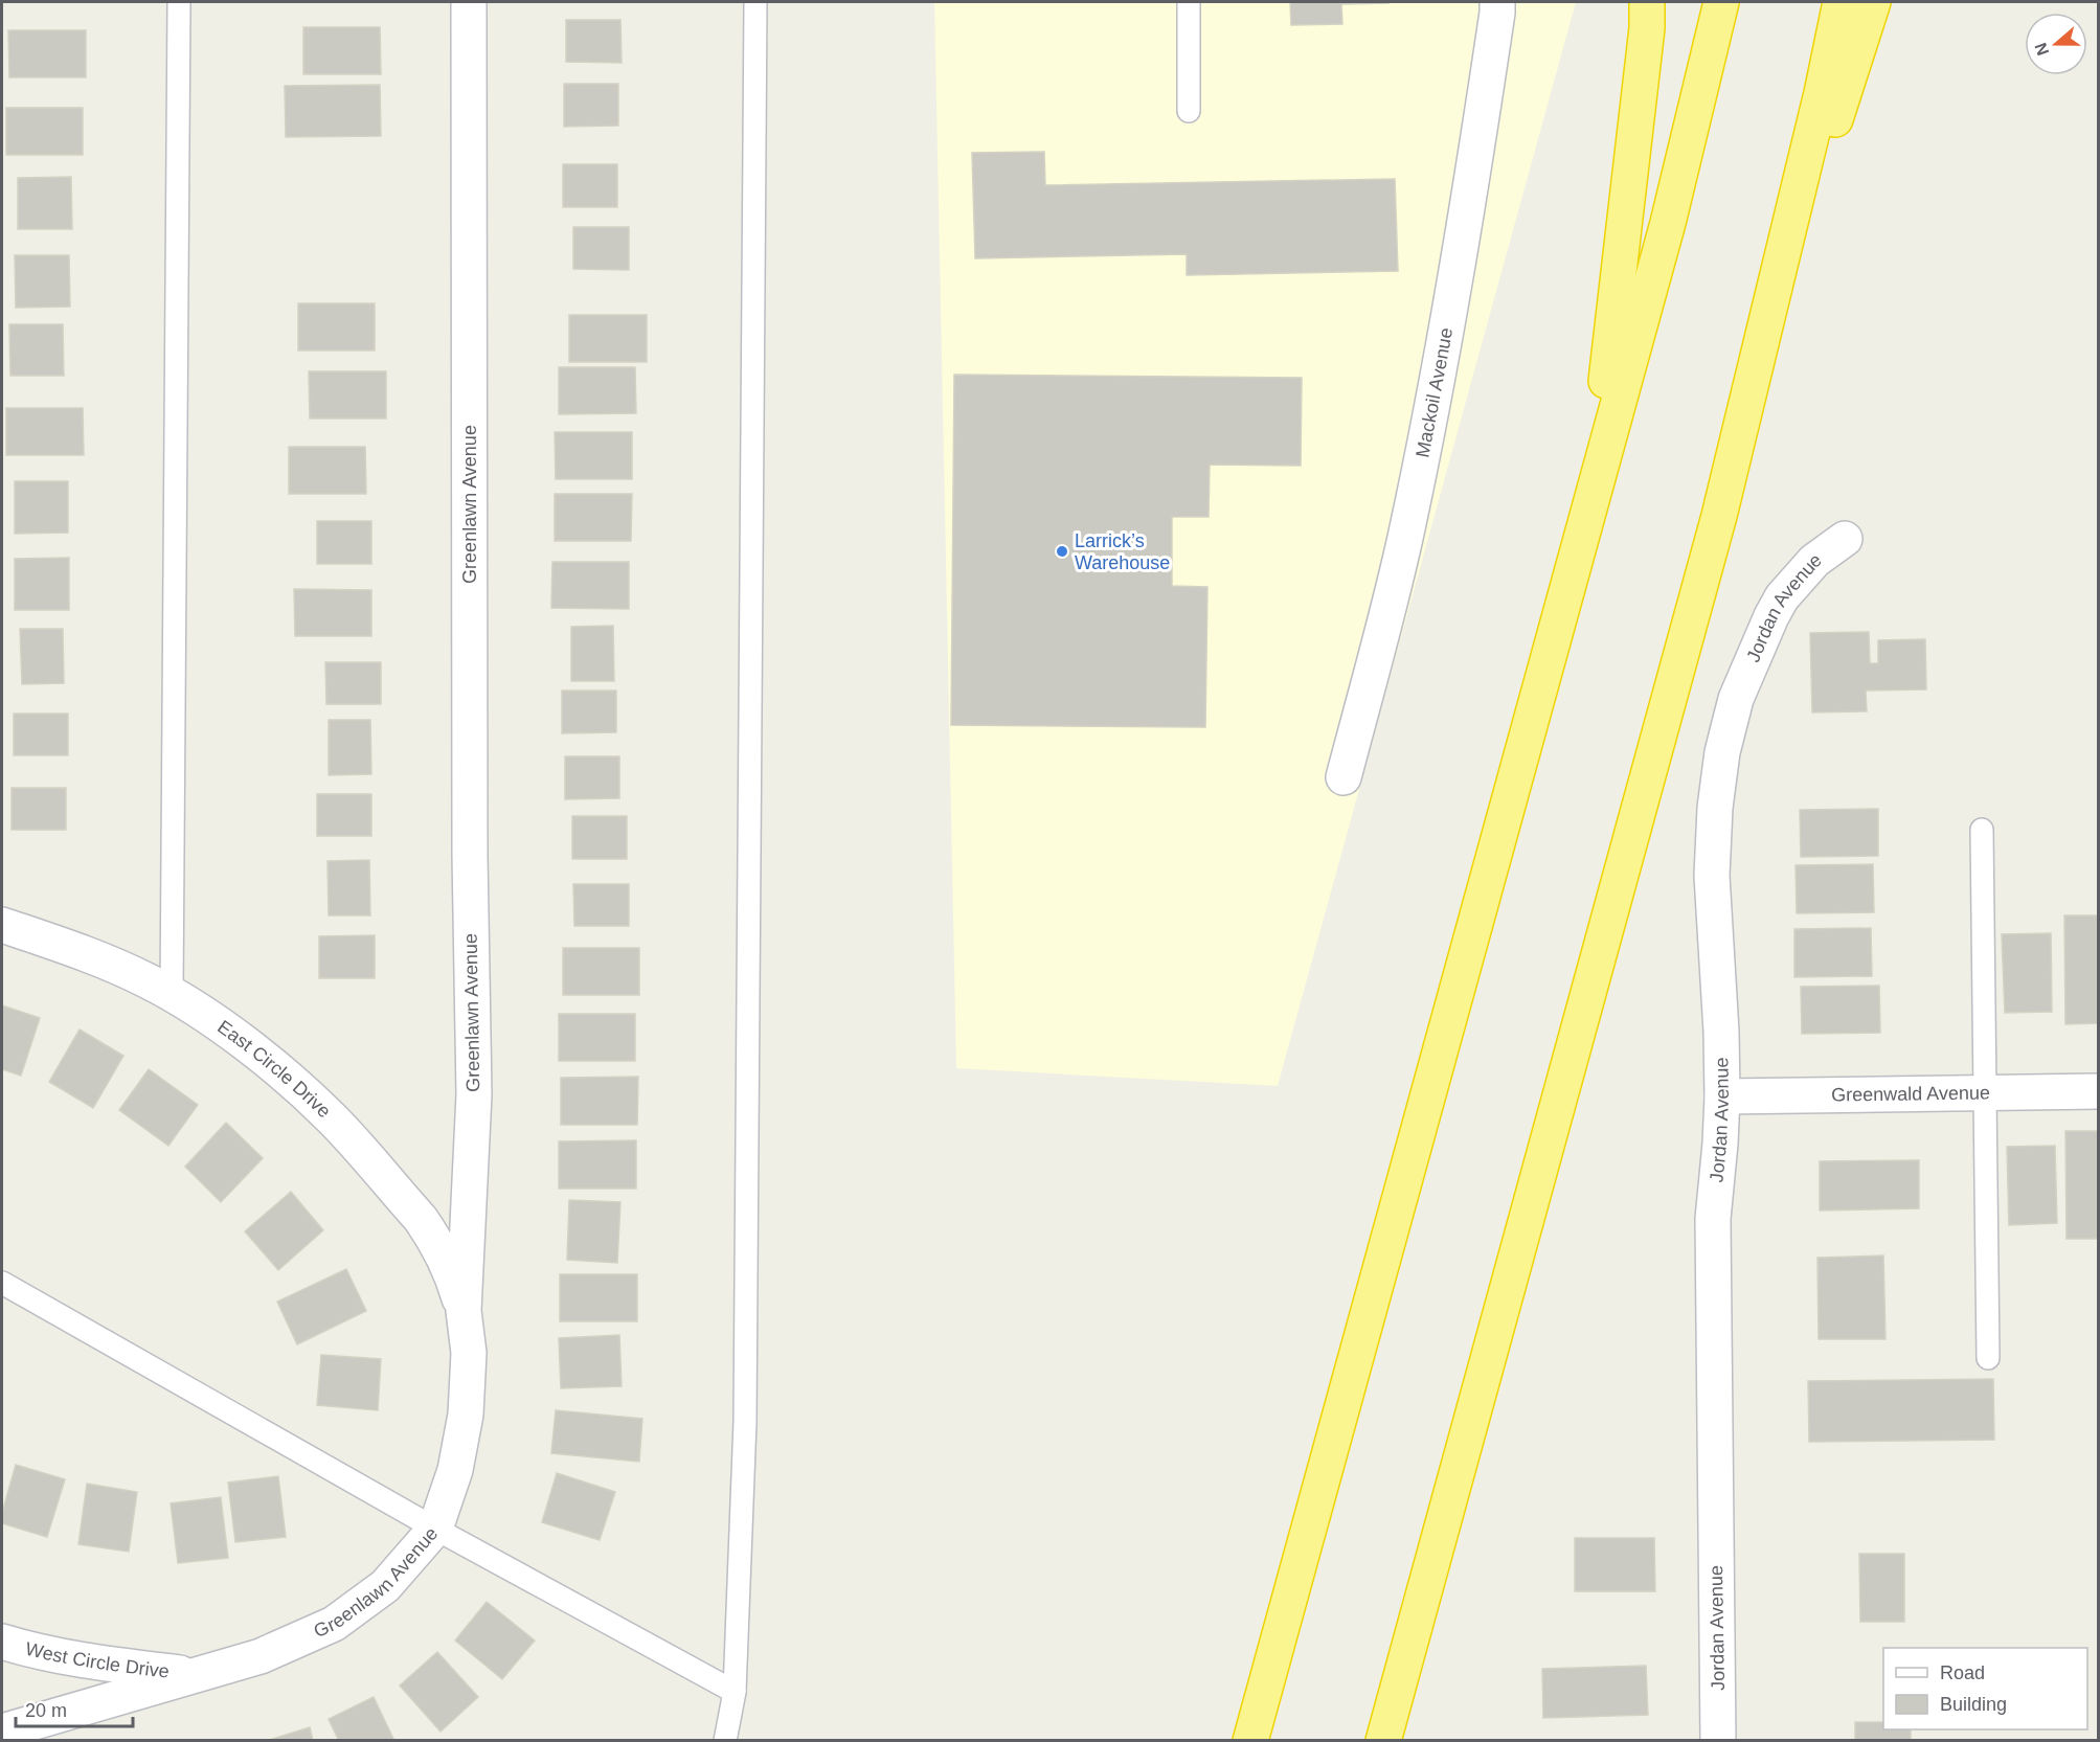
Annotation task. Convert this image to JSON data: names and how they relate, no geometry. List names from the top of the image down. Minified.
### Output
{"streets":{"street":["Mackoil Avenue","Greenlawn Avenue","Jordan Avenue","East Circle Drive","Greenwald Avenue","West Circle Drive"]},"crossings":[["Greenlawn Avenue","East Circle Drive"],["Greenlawn Avenue","West Circle Drive"],["Jordan Avenue","Greenwald Avenue"]],"places":["Larrick’s Warehouse"],"legend":["Road","Building"],"scale_bar":"20 m","north":"left"}
